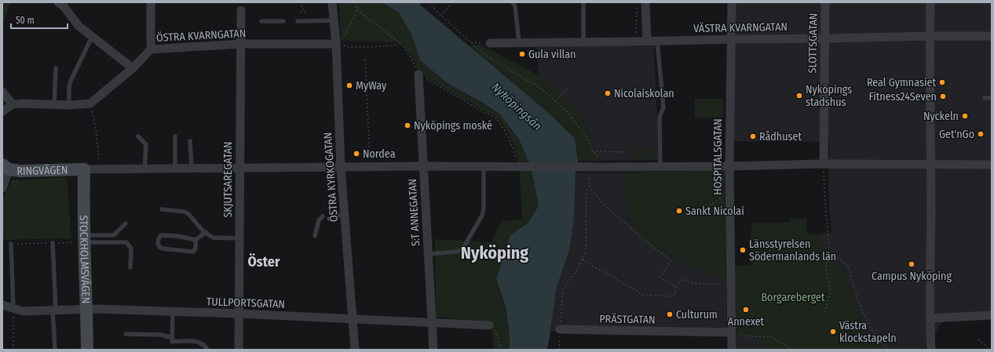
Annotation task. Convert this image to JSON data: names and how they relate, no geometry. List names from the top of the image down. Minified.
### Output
{"streets":{"street":["VÄSTRA KVARNGATAN","ÖSTRA KVARNGATAN","SLOTTSGATAN","HOSPITALSGATAN","RINGVÄGEN","ÖSTRA KYRKOGATAN","SKJUTSAREGATAN","S:T ANNEGATAN","STOCKHOLMSVÄGEN","TULLPORTSGATAN","PRÄSTGATAN"]},"crossings":[["VÄSTRA KVARNGATAN","SLOTTSGATAN"],["VÄSTRA KVARNGATAN","HOSPITALSGATAN"],["ÖSTRA KVARNGATAN","ÖSTRA KYRKOGATAN"],["ÖSTRA KVARNGATAN","SKJUTSAREGATAN"],["HOSPITALSGATAN","PRÄSTGATAN"],["RINGVÄGEN","STOCKHOLMSVÄGEN"],["ÖSTRA KYRKOGATAN","TULLPORTSGATAN"],["SKJUTSAREGATAN","TULLPORTSGATAN"],["S:T ANNEGATAN","TULLPORTSGATAN"],["STOCKHOLMSVÄGEN","TULLPORTSGATAN"]],"districts":["Nyköping","Öster"],"water":["Nyköpingsån"],"parks":["Borgareberget"],"places":["Gula villan","Real Gymnasiet","MyWay","Nicolaiskolan","Nyköpings stadshus","Fitness24Seven","Nyckeln","Nyköpings moské","Get'nGo","Rådhuset","Nordea","Sankt Nicolai","Länsstyrelsen Södermanlands län","Campus Nyköping","Annexet","Culturum","Västra klockstapeln"],"scale_bar":"50 m"}
